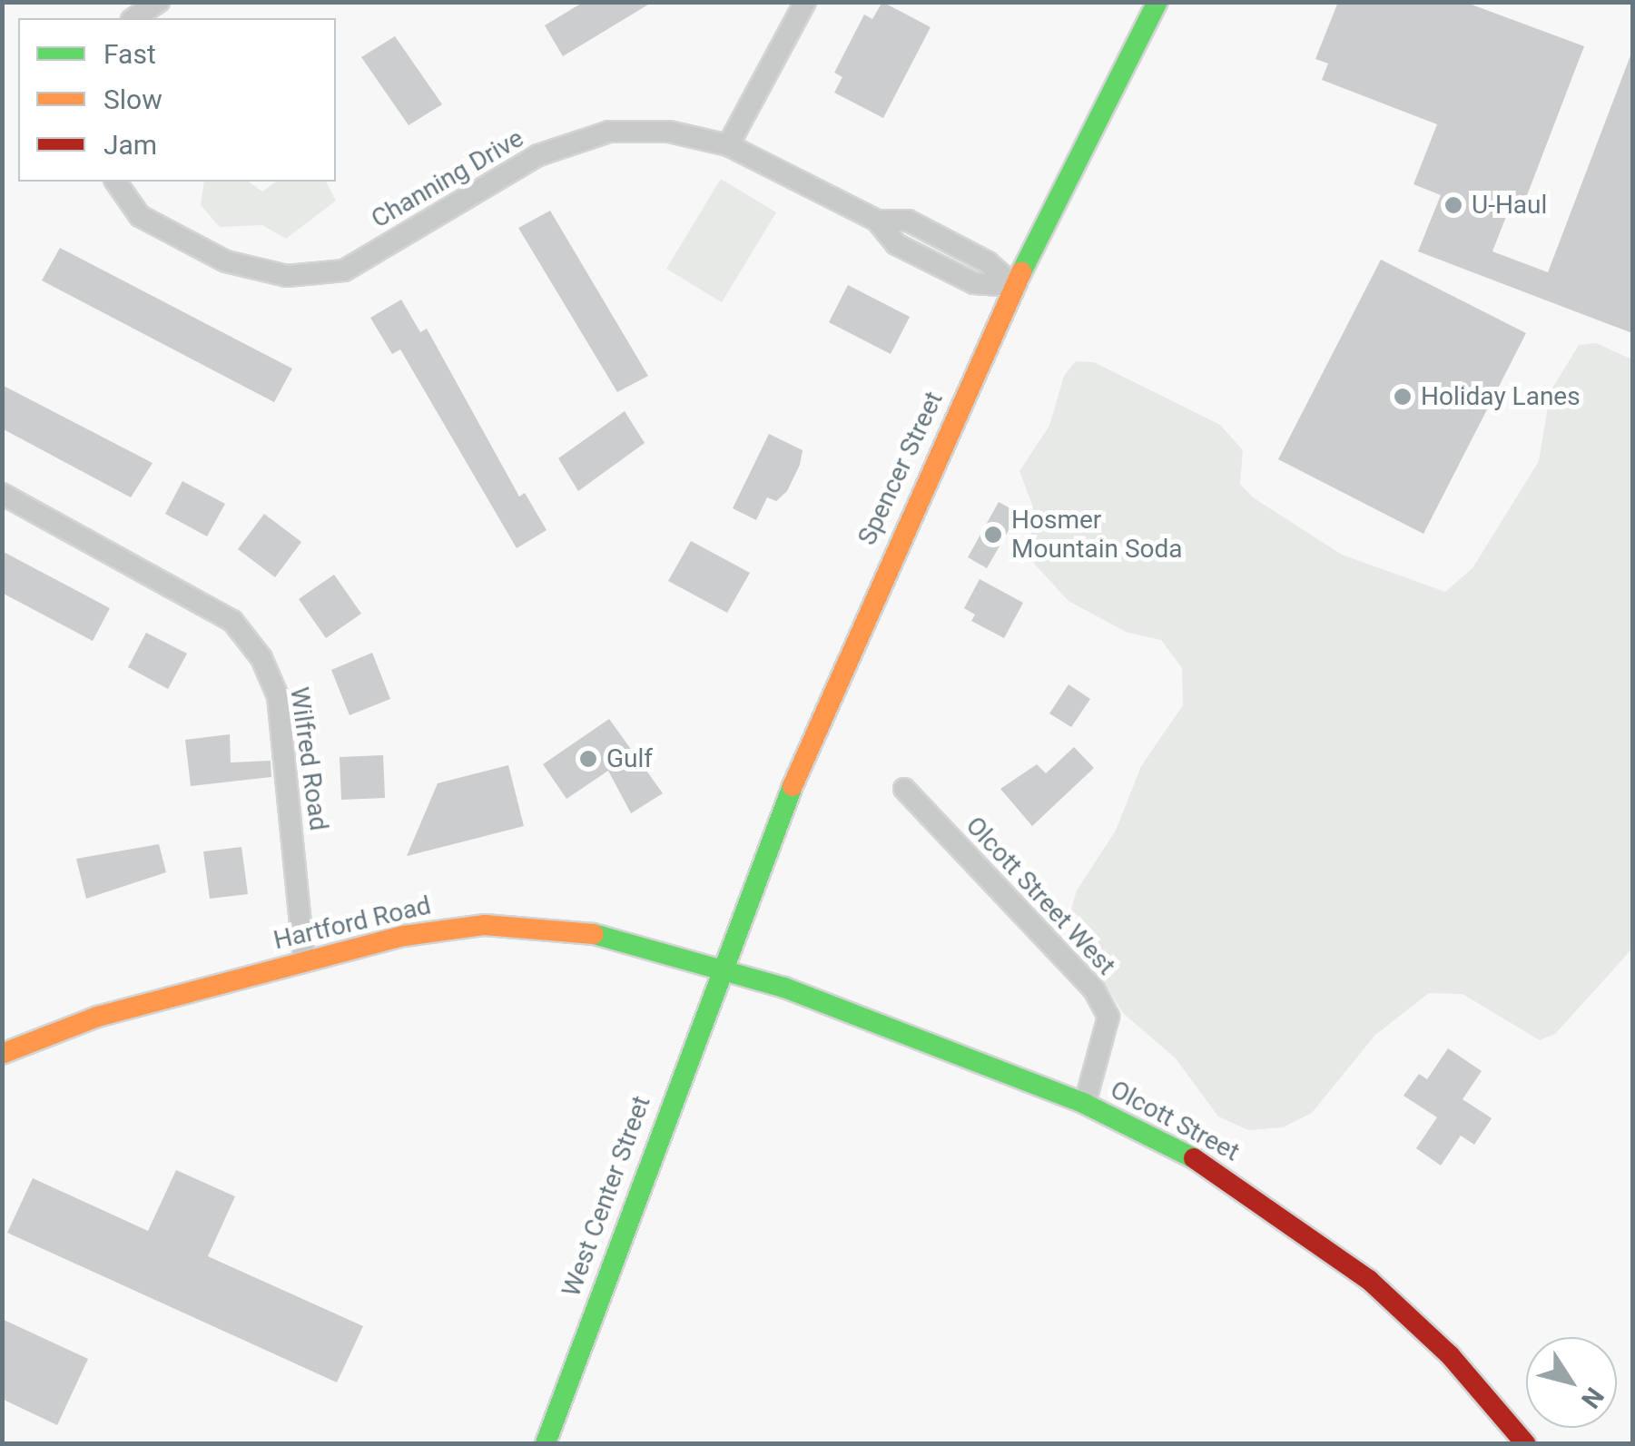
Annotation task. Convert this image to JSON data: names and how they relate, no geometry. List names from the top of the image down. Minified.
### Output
{"streets":{"main road":["Spencer Street","Hartford Road","Olcott Street","West Center Street"],"street":["Channing Drive","Wilfred Road","Olcott Street West"]},"crossings":[["Channing Drive","Spencer Street"],["Spencer Street","Hartford Road"],["Spencer Street","Olcott Street"],["Spencer Street","West Center Street"],["Wilfred Road","Hartford Road"],["Olcott Street West","Olcott Street"],["Hartford Road","Olcott Street"],["Hartford Road","West Center Street"],["Olcott Street","West Center Street"]],"places":["U-Haul","Holiday Lanes","Hosmer Mountain Soda","Gulf"],"legend":["Fast","Slow","Jam"],"north":"bottom right"}
